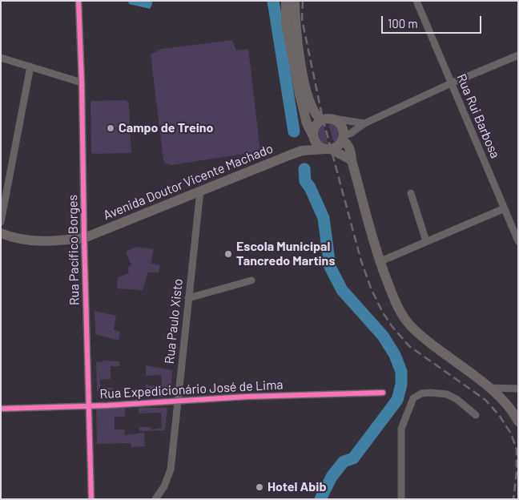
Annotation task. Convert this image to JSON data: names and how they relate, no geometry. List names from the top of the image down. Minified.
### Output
{"streets":{"main road":["Avenida Doutor Vicente Machado"],"street":["Rua Rui Barbosa","Rua Pacífico Borges","Rua Paulo Xisto","Rua Expedicionário José de Lima"]},"crossings":[["Avenida Doutor Vicente Machado","Rua Pacífico Borges"],["Avenida Doutor Vicente Machado","Rua Paulo Xisto"],["Rua Pacífico Borges","Rua Expedicionário José de Lima"],["Rua Paulo Xisto","Rua Expedicionário José de Lima"]],"places":["Campo de Treino","Escola Municipal Tancredo Martins","Hotel Abib"],"scale_bar":"100 m"}
